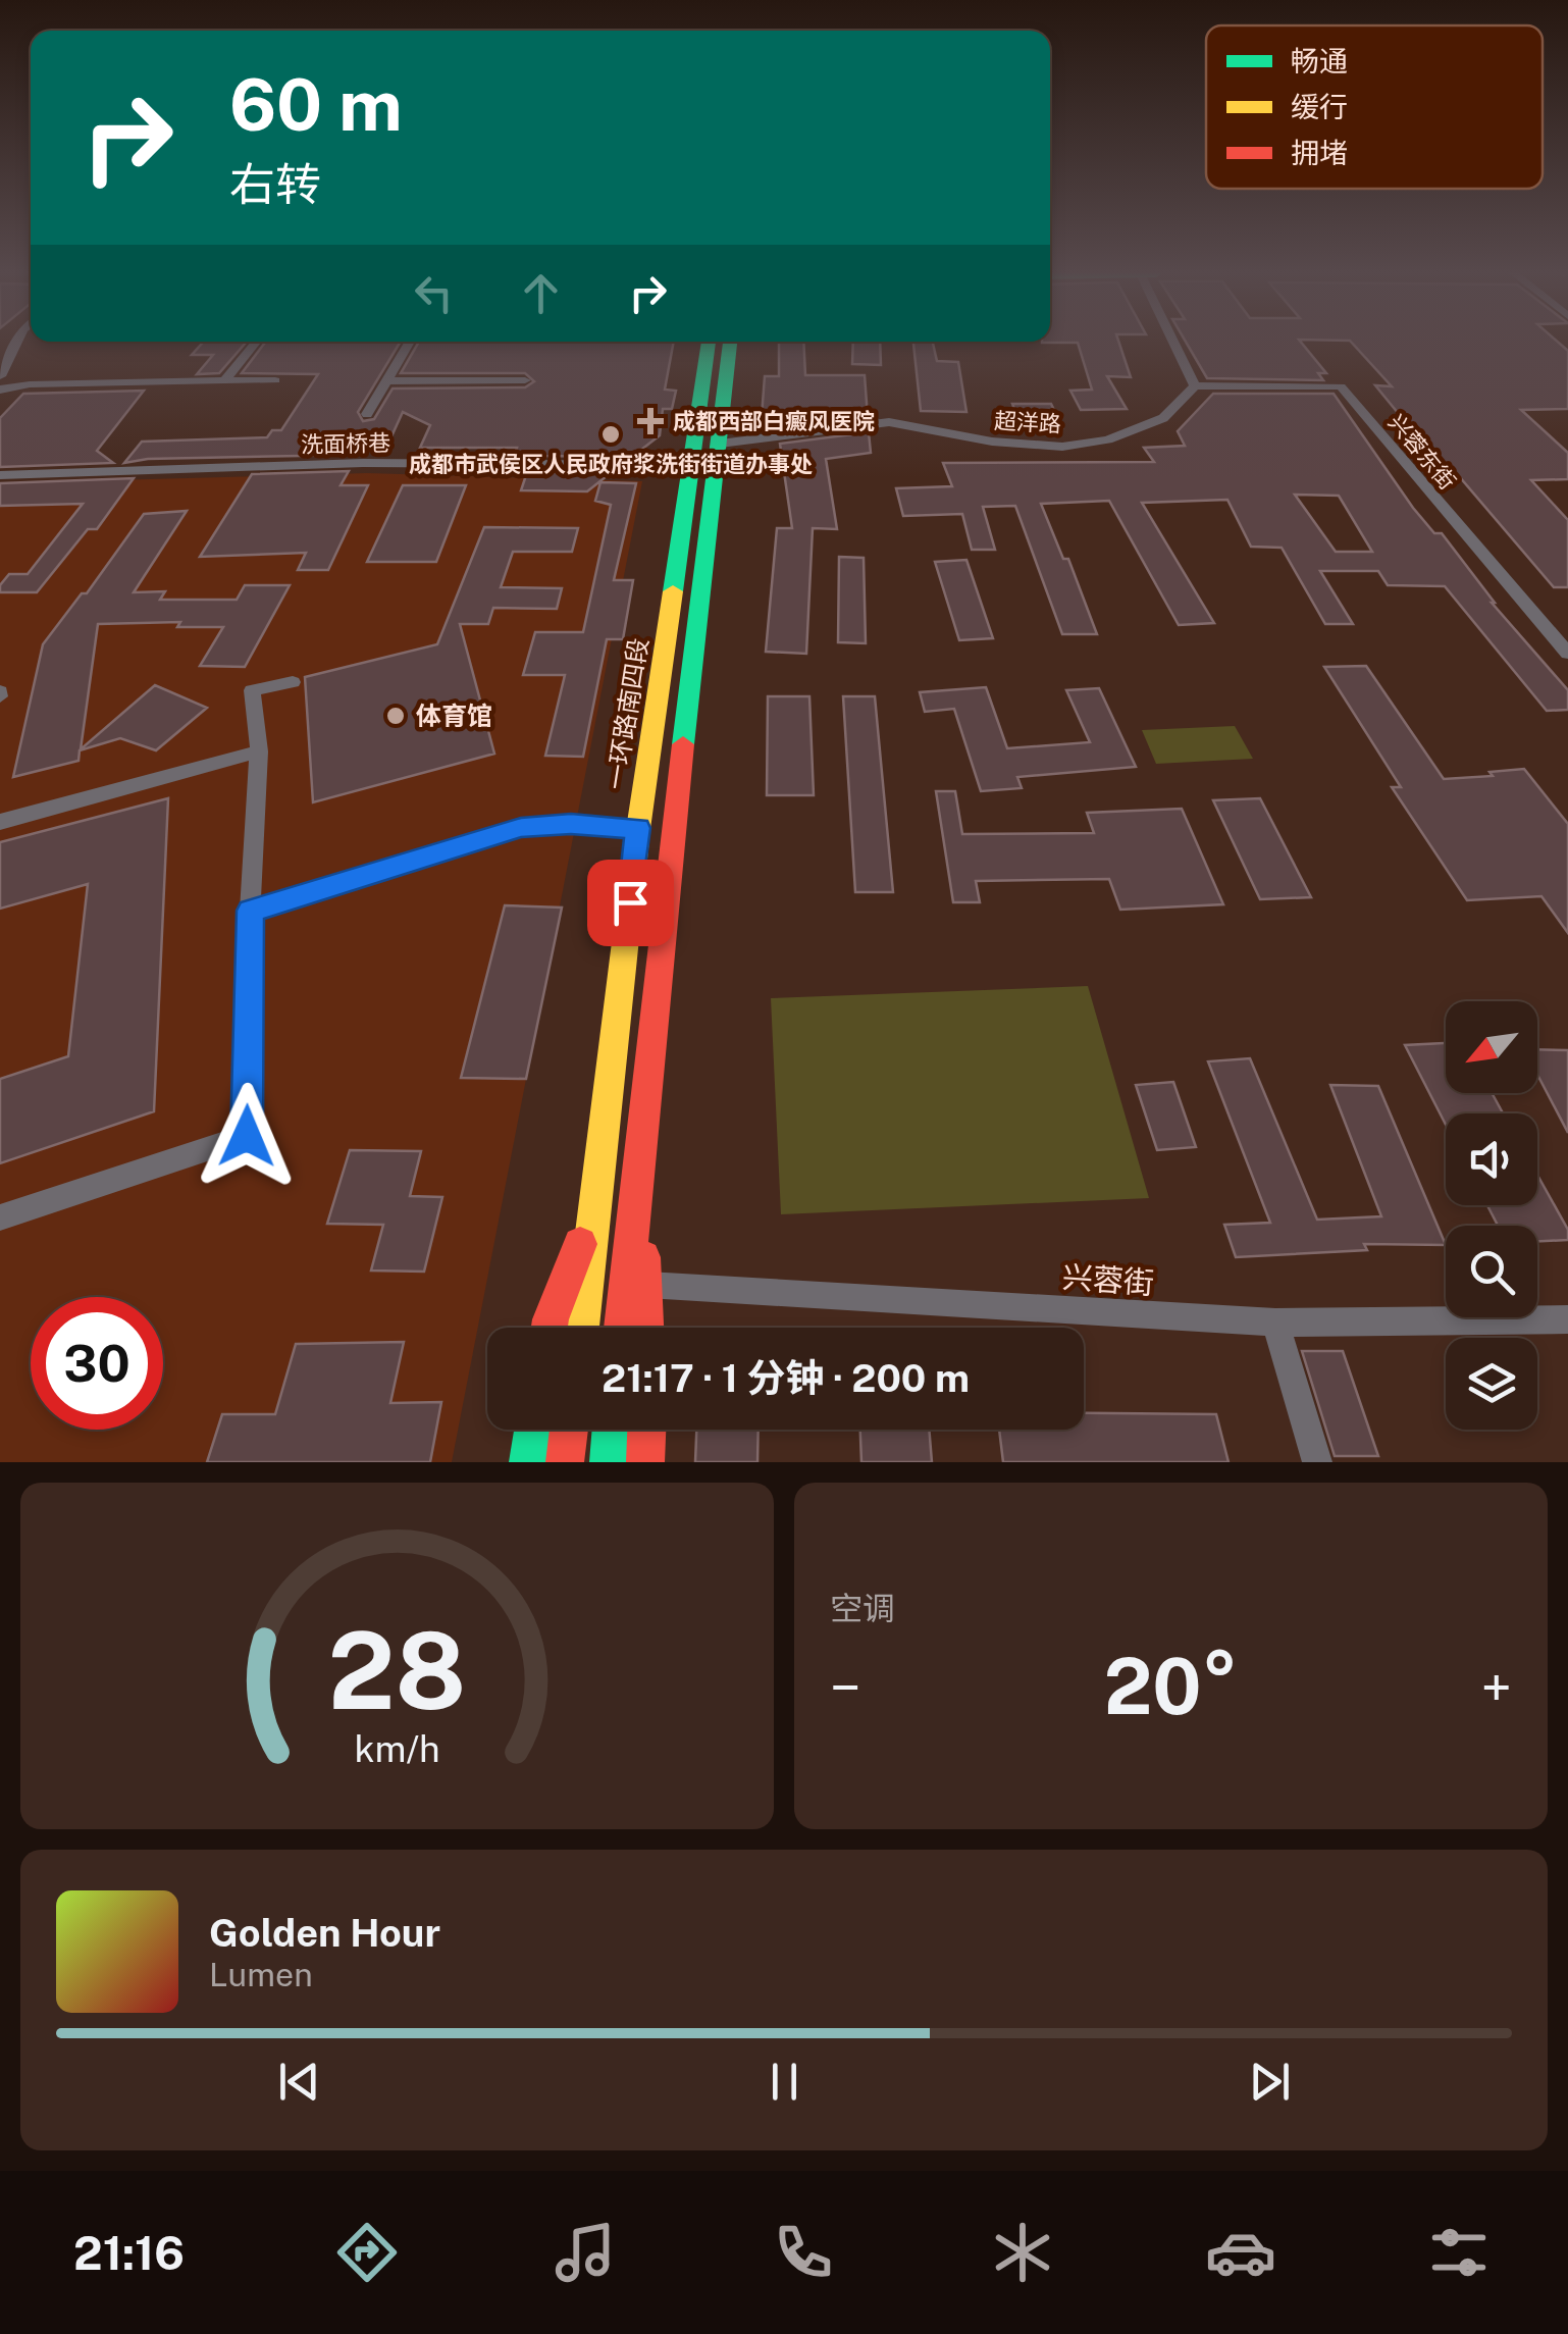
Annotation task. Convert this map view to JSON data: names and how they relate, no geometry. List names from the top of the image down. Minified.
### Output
{"streets":{"main road":["一环路南四段"],"street":["超洋路","洗面桥巷","兴蓉东街","兴蓉街"]},"crossings":[["超洋路","兴蓉东街"],["洗面桥巷","一环路南四段"]],"places":{"health":["成都西部白癜风医院"],"other":["成都市武侯区人民政府浆洗街街道办事处","体育馆"]},"legend":["畅通","缓行","拥堵"],"north":"bottom left","page":{"turn":["60 m","右转"],"limit":"30","trip":"21:17 · 1 分钟 · 200 m","tile":"空调","heat":["−","20°","+"],"song":["Golden Hour","Lumen"],"tabs":"21:16","gauge":["28","km/h"]}}
